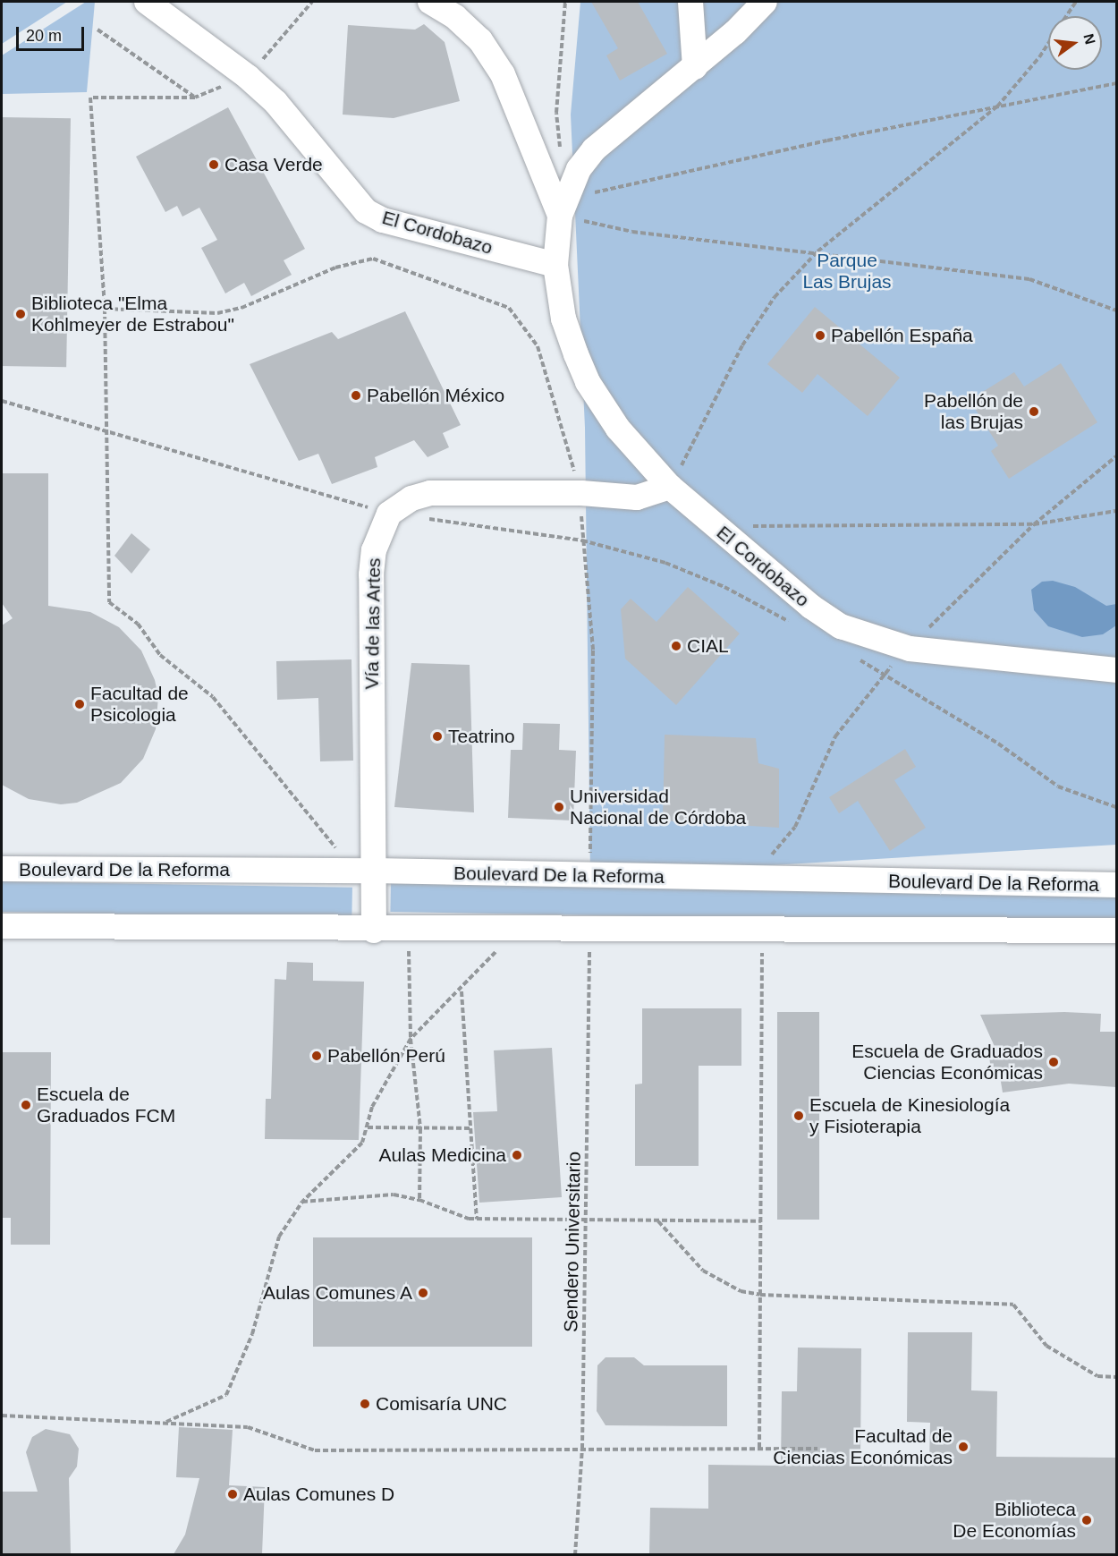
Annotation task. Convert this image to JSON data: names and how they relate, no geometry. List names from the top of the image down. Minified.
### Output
{"streets":{"street":["El Cordobazo","Vía de las Artes","Boulevard De la Reforma"],"path":["Sendero Universitario"]},"crossings":[["Vía de las Artes","Boulevard De la Reforma"]],"parks":["Parque Las Brujas"],"places":["Casa Verde","Biblioteca \"Elma Kohlmeyer de Estrabou\"","Pabellón España","Pabellón México","Pabellón de las Brujas","CIAL","Facultad de Psicologia","Teatrino","Universidad Nacional de Córdoba","Pabellón Perú","Escuela de Graduados Ciencias Económicas","Escuela de Graduados FCM","Escuela de Kinesiología y Fisioterapia","Aulas Medicina","Aulas Comunes A","Comisaría UNC","Facultad de Ciencias Económicas","Aulas Comunes D","Biblioteca De Economías"],"scale_bar":"20 m","north":"right"}
